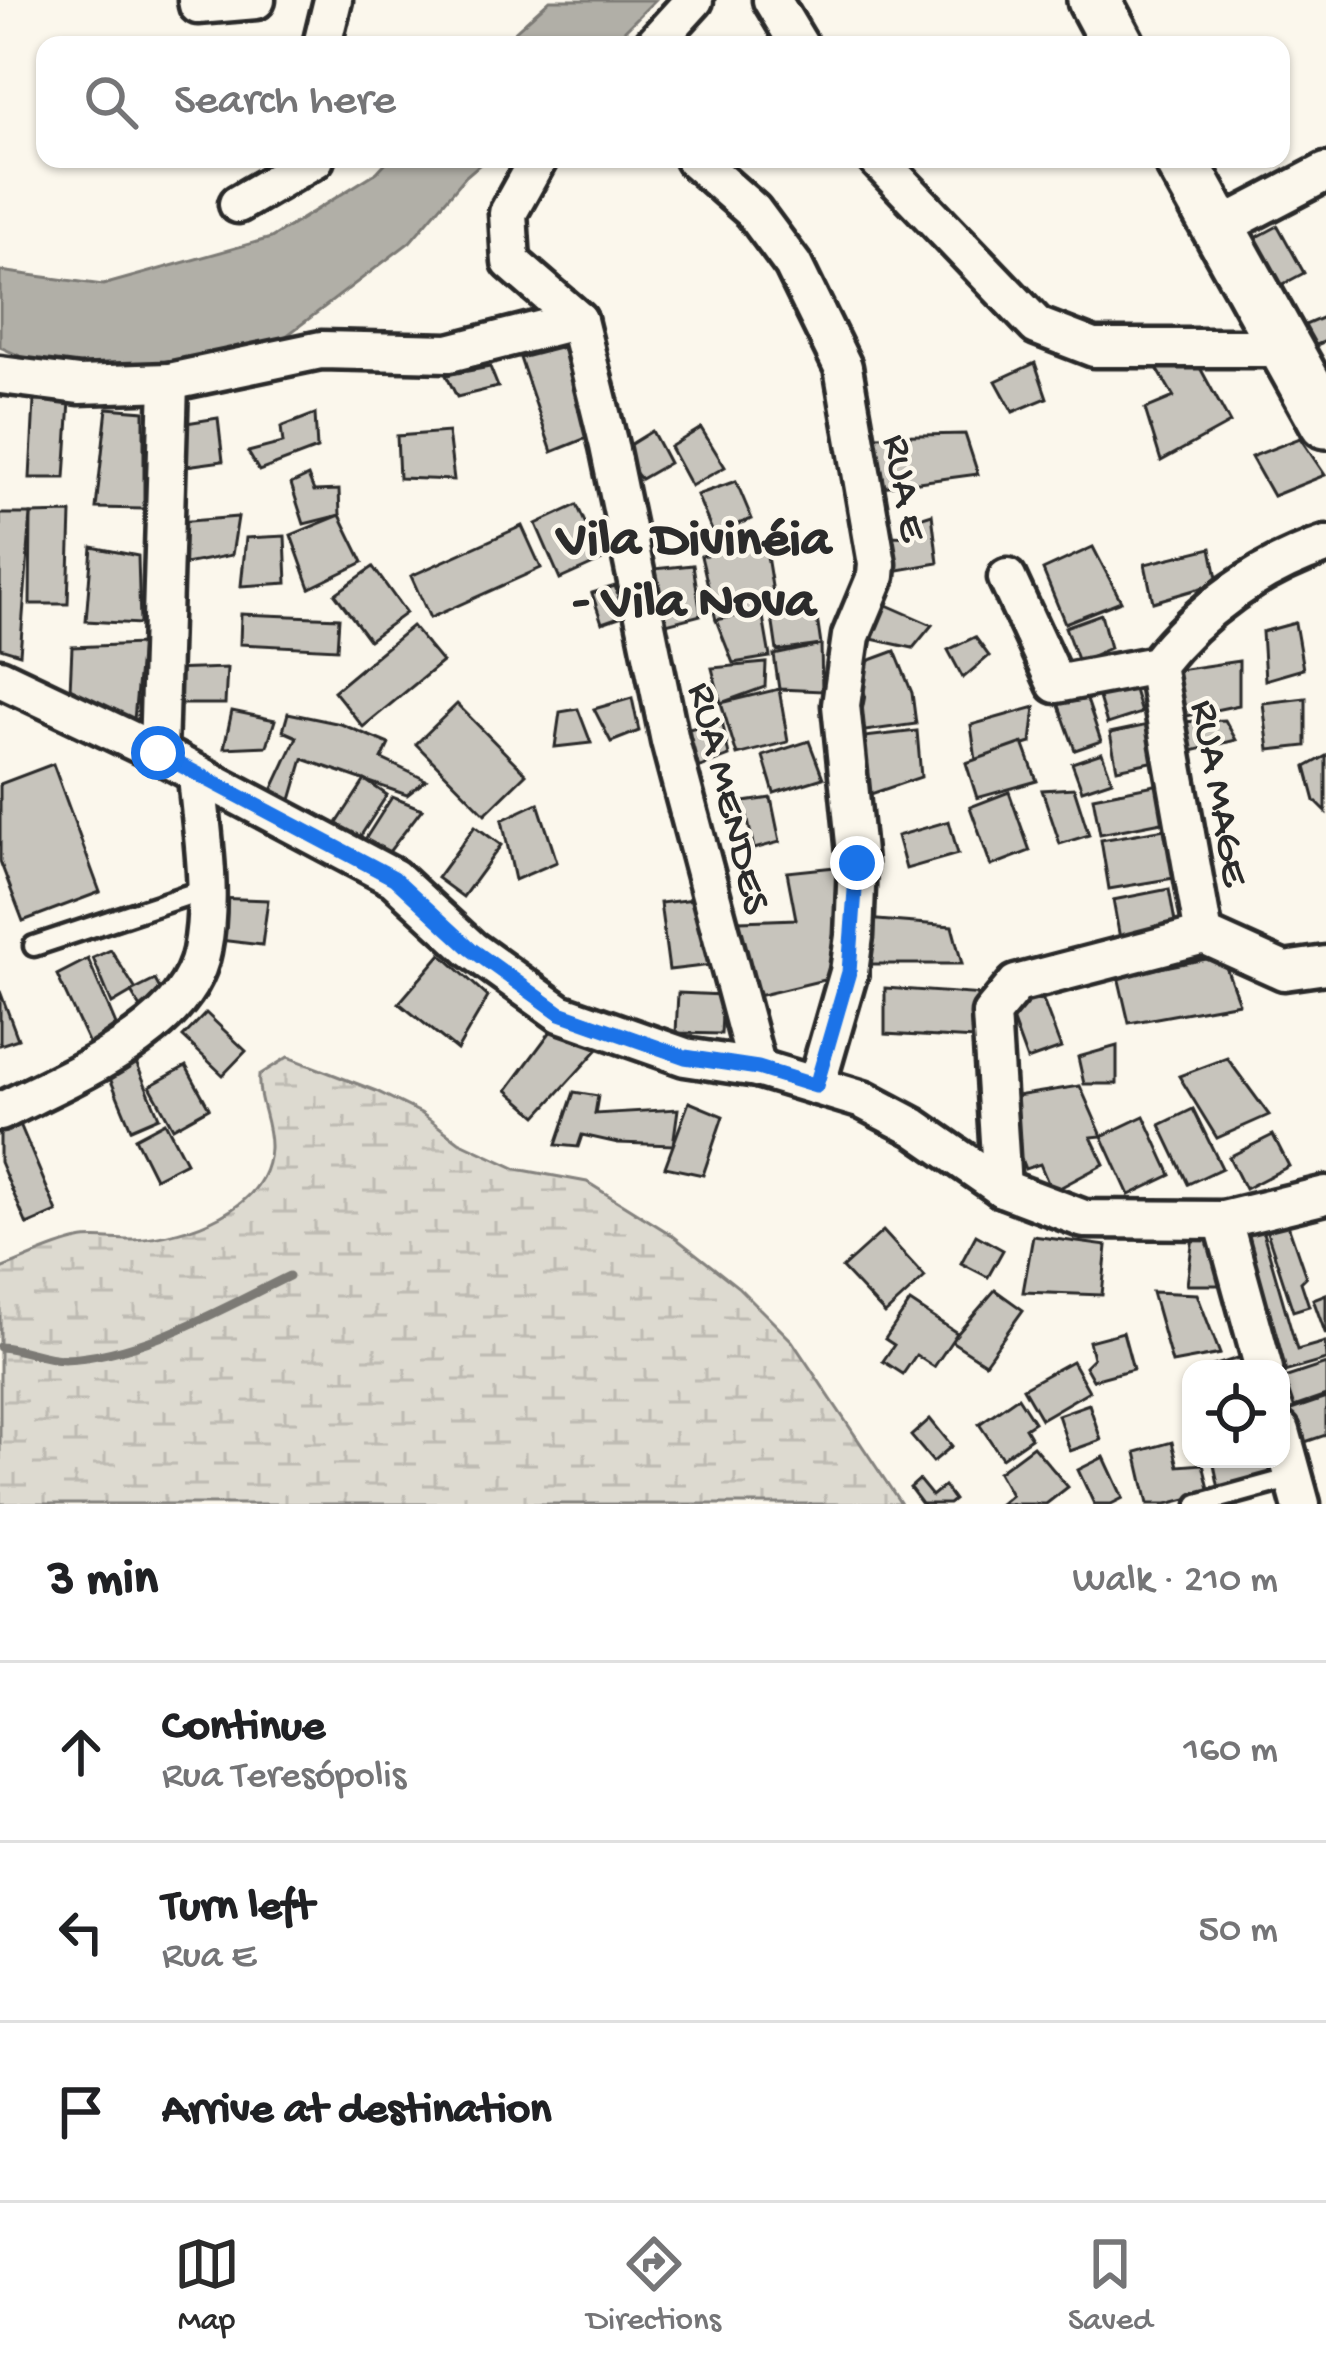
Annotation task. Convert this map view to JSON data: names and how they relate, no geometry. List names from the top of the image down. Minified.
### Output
{"streets":{"street":["RUA E","RUA MAGE","RUA MENDES"]},"districts":["Vila Divinéia - Vila Nova"],"page":{"search":"Search here","heading":["3 min","Walk · 210 m"],"list":[["Continue","Rua Teresópolis","160 m"],["Turn left","Rua E","50 m"],"Arrive at destination"],"nav":["Map","Directions","Saved"]}}
